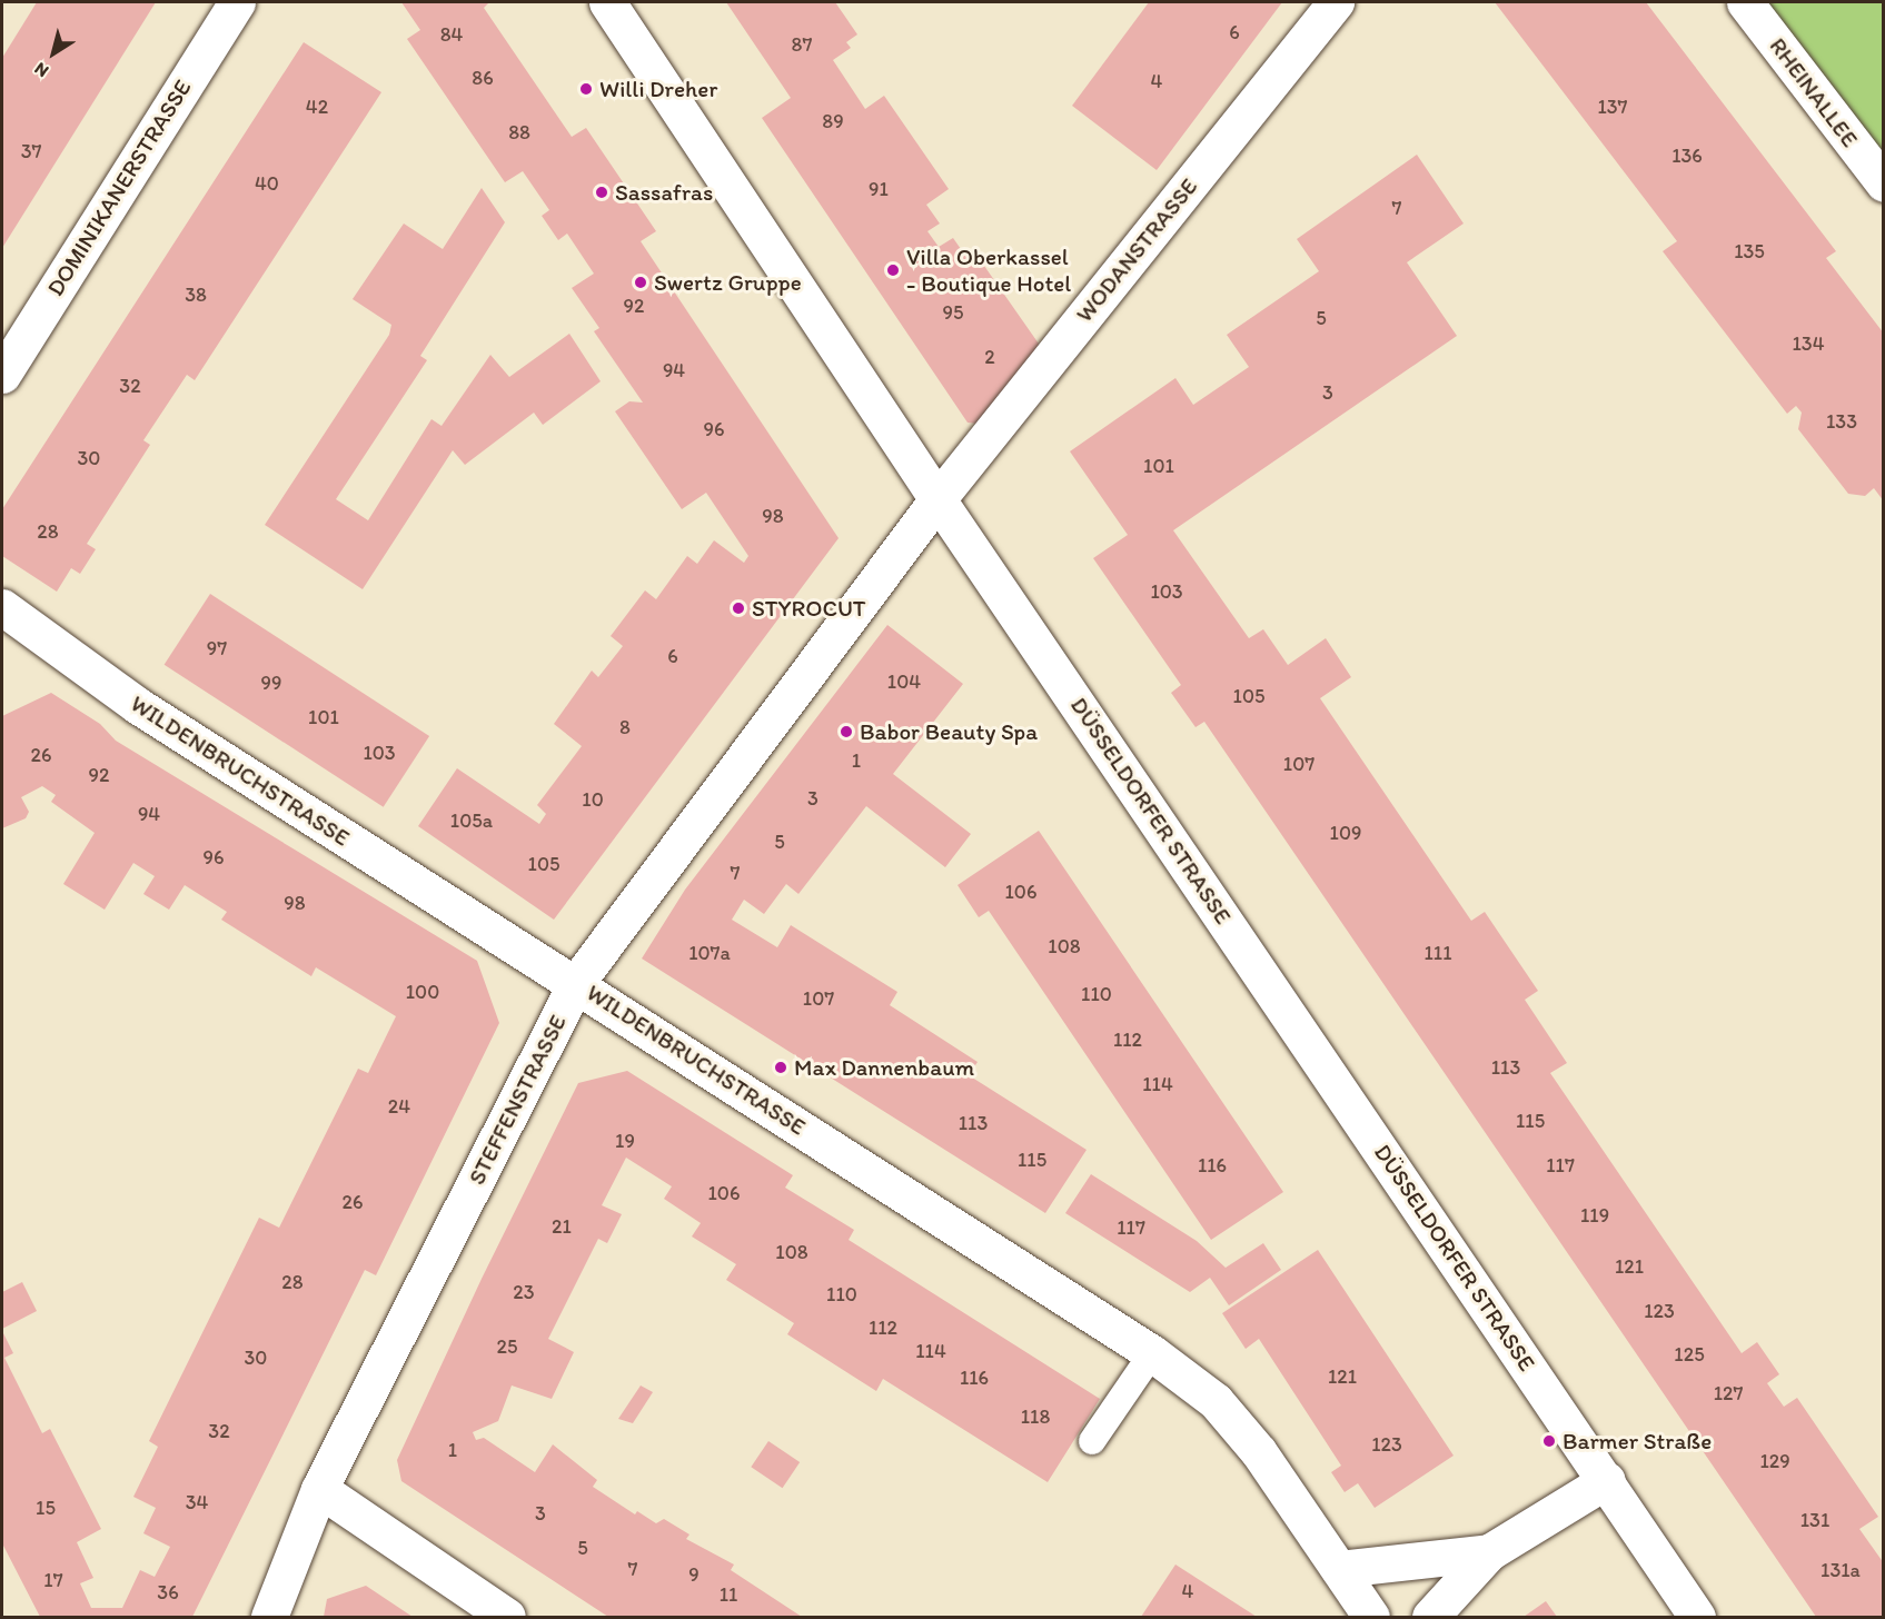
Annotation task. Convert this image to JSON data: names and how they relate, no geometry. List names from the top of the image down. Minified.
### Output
{"streets":{"street":["RHEINALLEE","DOMINIKANERSTRASSE","WODANSTRASSE","WILDENBRUCHSTRASSE","DÜSSELDORFER STRASSE","STEFFENSTRASSE"]},"crossings":[["WODANSTRASSE","DÜSSELDORFER STRASSE"],["WODANSTRASSE","STEFFENSTRASSE"],["WILDENBRUCHSTRASSE","STEFFENSTRASSE"],["DÜSSELDORFER STRASSE","STEFFENSTRASSE"]],"places":["Willi Dreher","Sassafras","Villa Oberkassel - Boutique Hotel","Swertz Gruppe","STYROCUT","Babor Beauty Spa","Max Dannenbaum","Barmer Straße"],"house_numbers":["6","84","87","86","4","42","137","89","88","37","136","40","91","7","135","38","92","95","5","134","2","94","32","3","133","96","30","101","98","28","103","97","6","104","99","105","101","8","103","26","1","107","92","3","10","94","105a","109","5","96","105","7","106","98","108","107a","111","100","110","107","112","113","114","24","115","113","19","115","116","117","106","26","119","21","117","108","121","28","23","110","123","112","25","114","125","30","121","116","127","118","32","123","1","129","34","15","3","131","5","7","131a","9","17","4","36","11"],"north":"bottom left"}
